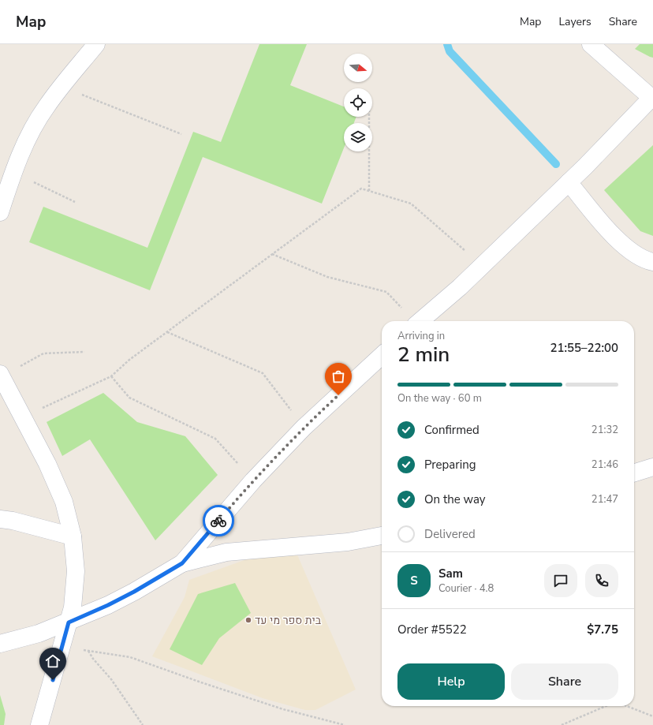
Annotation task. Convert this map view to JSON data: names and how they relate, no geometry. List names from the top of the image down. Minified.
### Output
{"places":["בית ספר מי עד"],"north":"right","page":{"header":"Map","nav":["Map","Layers","Share"],"heading":["2 min","Arriving in","21:55–22:00"],"panel":["Sam","Courier · 4.8","Order #5522","$7.75"],"bar":"On the way · 60 m","list":[["Confirmed","21:32"],["Preparing","21:46"],["On the way","21:47"],"Delivered"],"round":"S","buttons":["Help","Share"]}}
